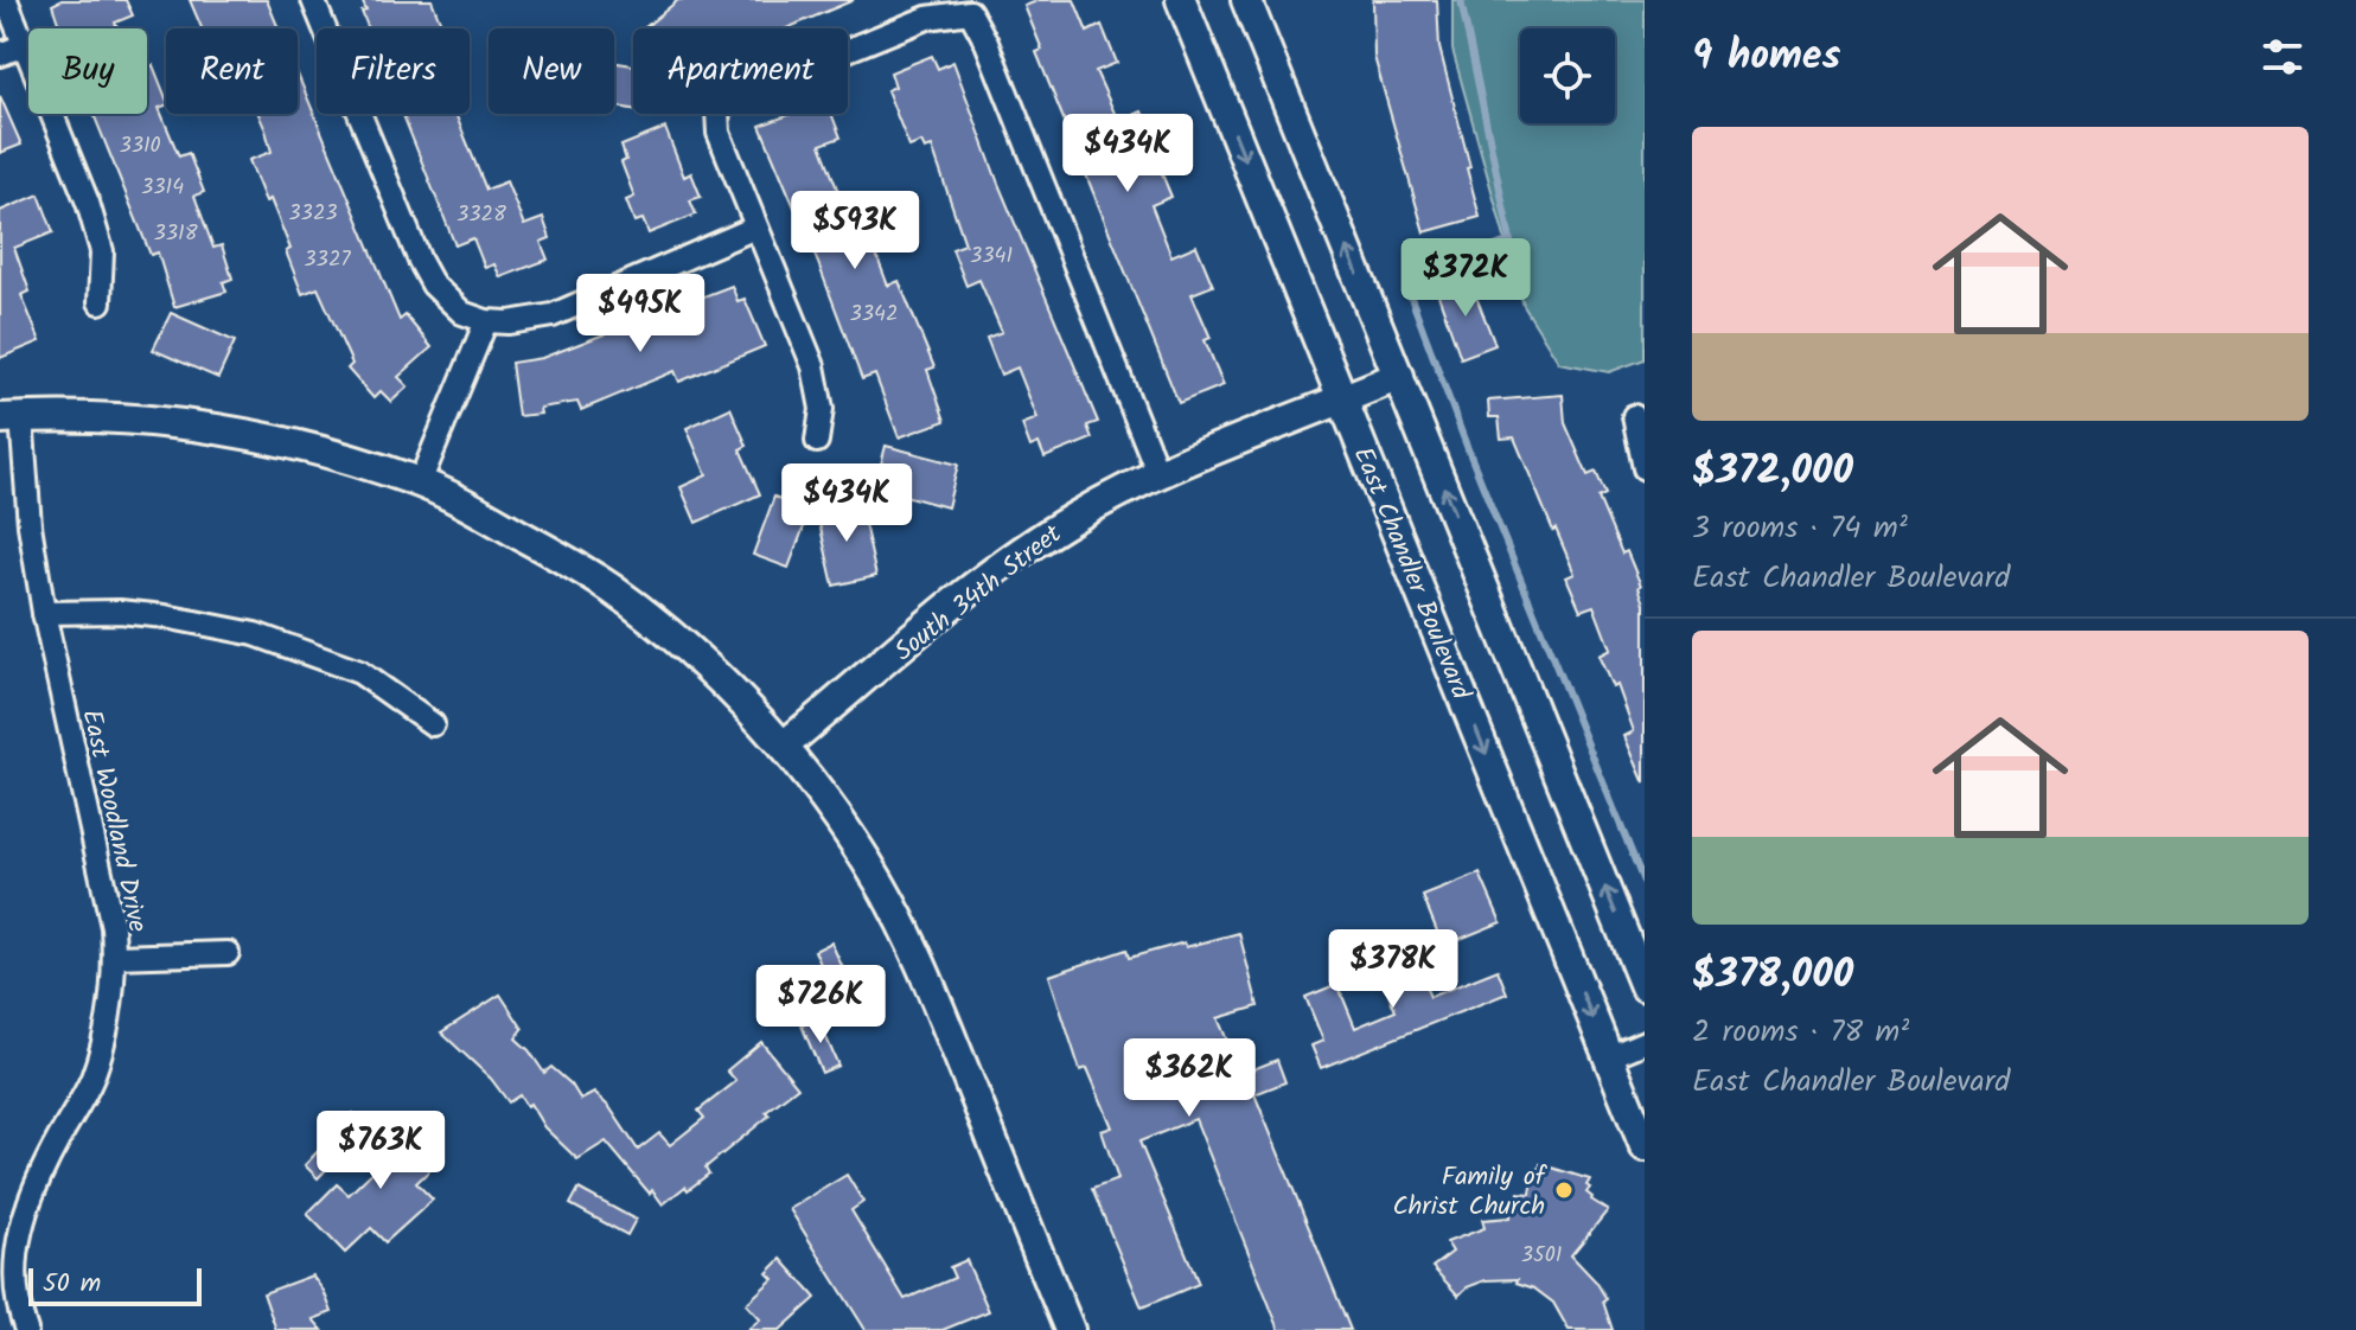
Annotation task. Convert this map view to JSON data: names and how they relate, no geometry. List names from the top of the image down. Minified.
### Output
{"streets":{"main road":["East Chandler Boulevard","South 34th Street"],"street":["East Woodland Drive"]},"crossings":[["East Chandler Boulevard","South 34th Street"]],"places":["Family of Christ Church"],"house_numbers":["3310","3314","3323","3328","3318","3341","3327","3342","3501"],"scale_bar":"50 m","page":{"heading":"9 homes","chip":["Buy","Rent","Filters","New","Apartment"],"price":["$434K","$593K","$372K","$495K","$434K","$378K","$726K","$362K","$763K"],"list":[{"name":"$372,000","note":"3 rooms · 74 m² · East Chandler Boulevard"},{"name":"$378,000","note":"2 rooms · 78 m² · East Chandler Boulevard"}],"scale":"50 m"}}
